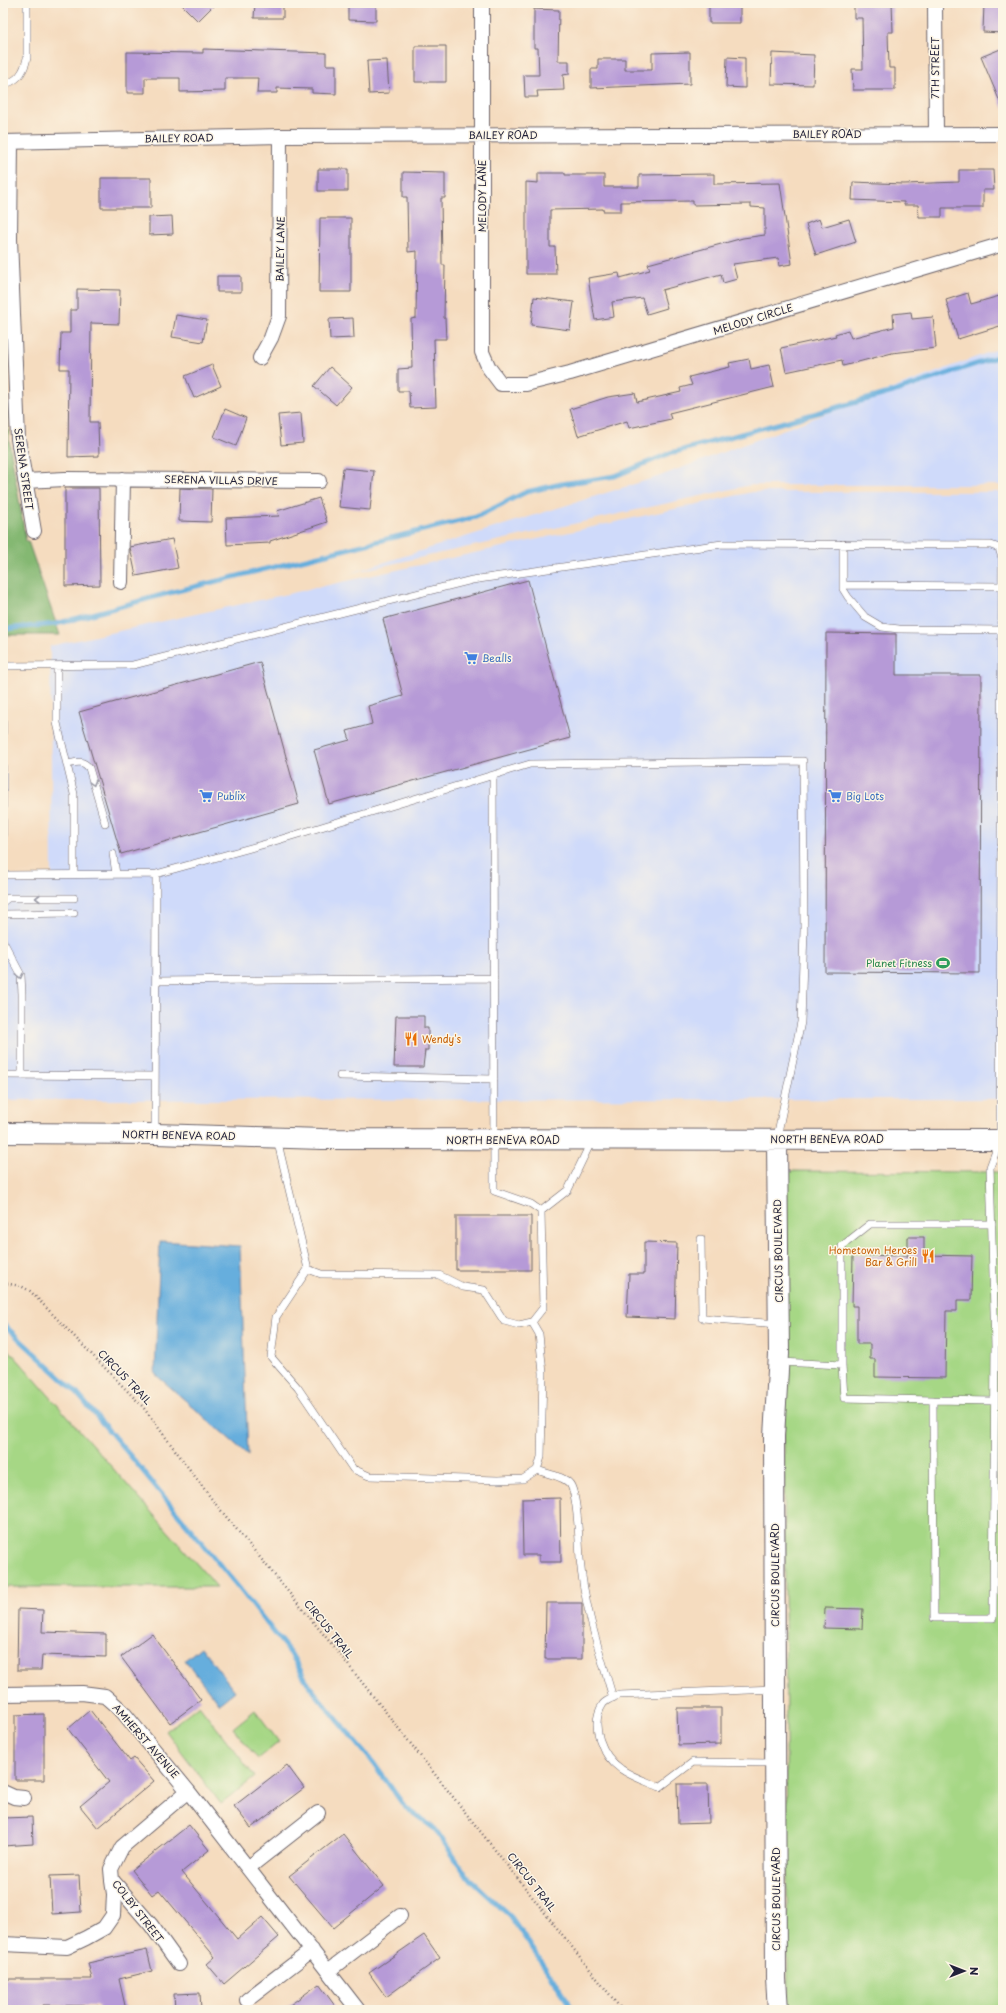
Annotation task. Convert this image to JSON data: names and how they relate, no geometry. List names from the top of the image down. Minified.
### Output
{"streets":{"main road":["NORTH BENEVA ROAD","CIRCUS BOULEVARD"],"street":["7TH STREET","BAILEY ROAD","MELODY LANE","BAILEY LANE","MELODY CIRCLE","SERENA STREET","SERENA VILLAS DRIVE","AMHERST AVENUE","COLBY STREET"],"path":["CIRCUS TRAIL"]},"crossings":[["7TH STREET","BAILEY ROAD"],["BAILEY ROAD","MELODY LANE"],["BAILEY ROAD","BAILEY LANE"],["BAILEY ROAD","SERENA STREET"],["MELODY LANE","MELODY CIRCLE"],["SERENA STREET","SERENA VILLAS DRIVE"],["NORTH BENEVA ROAD","CIRCUS BOULEVARD"],["AMHERST AVENUE","COLBY STREET"]],"places":{"supermarket":["Bealls","Publix","Big Lots"],"sports":["Planet Fitness"],"restaurant":["Wendy's","Hometown Heroes Bar & Grill"]},"north":"right"}
